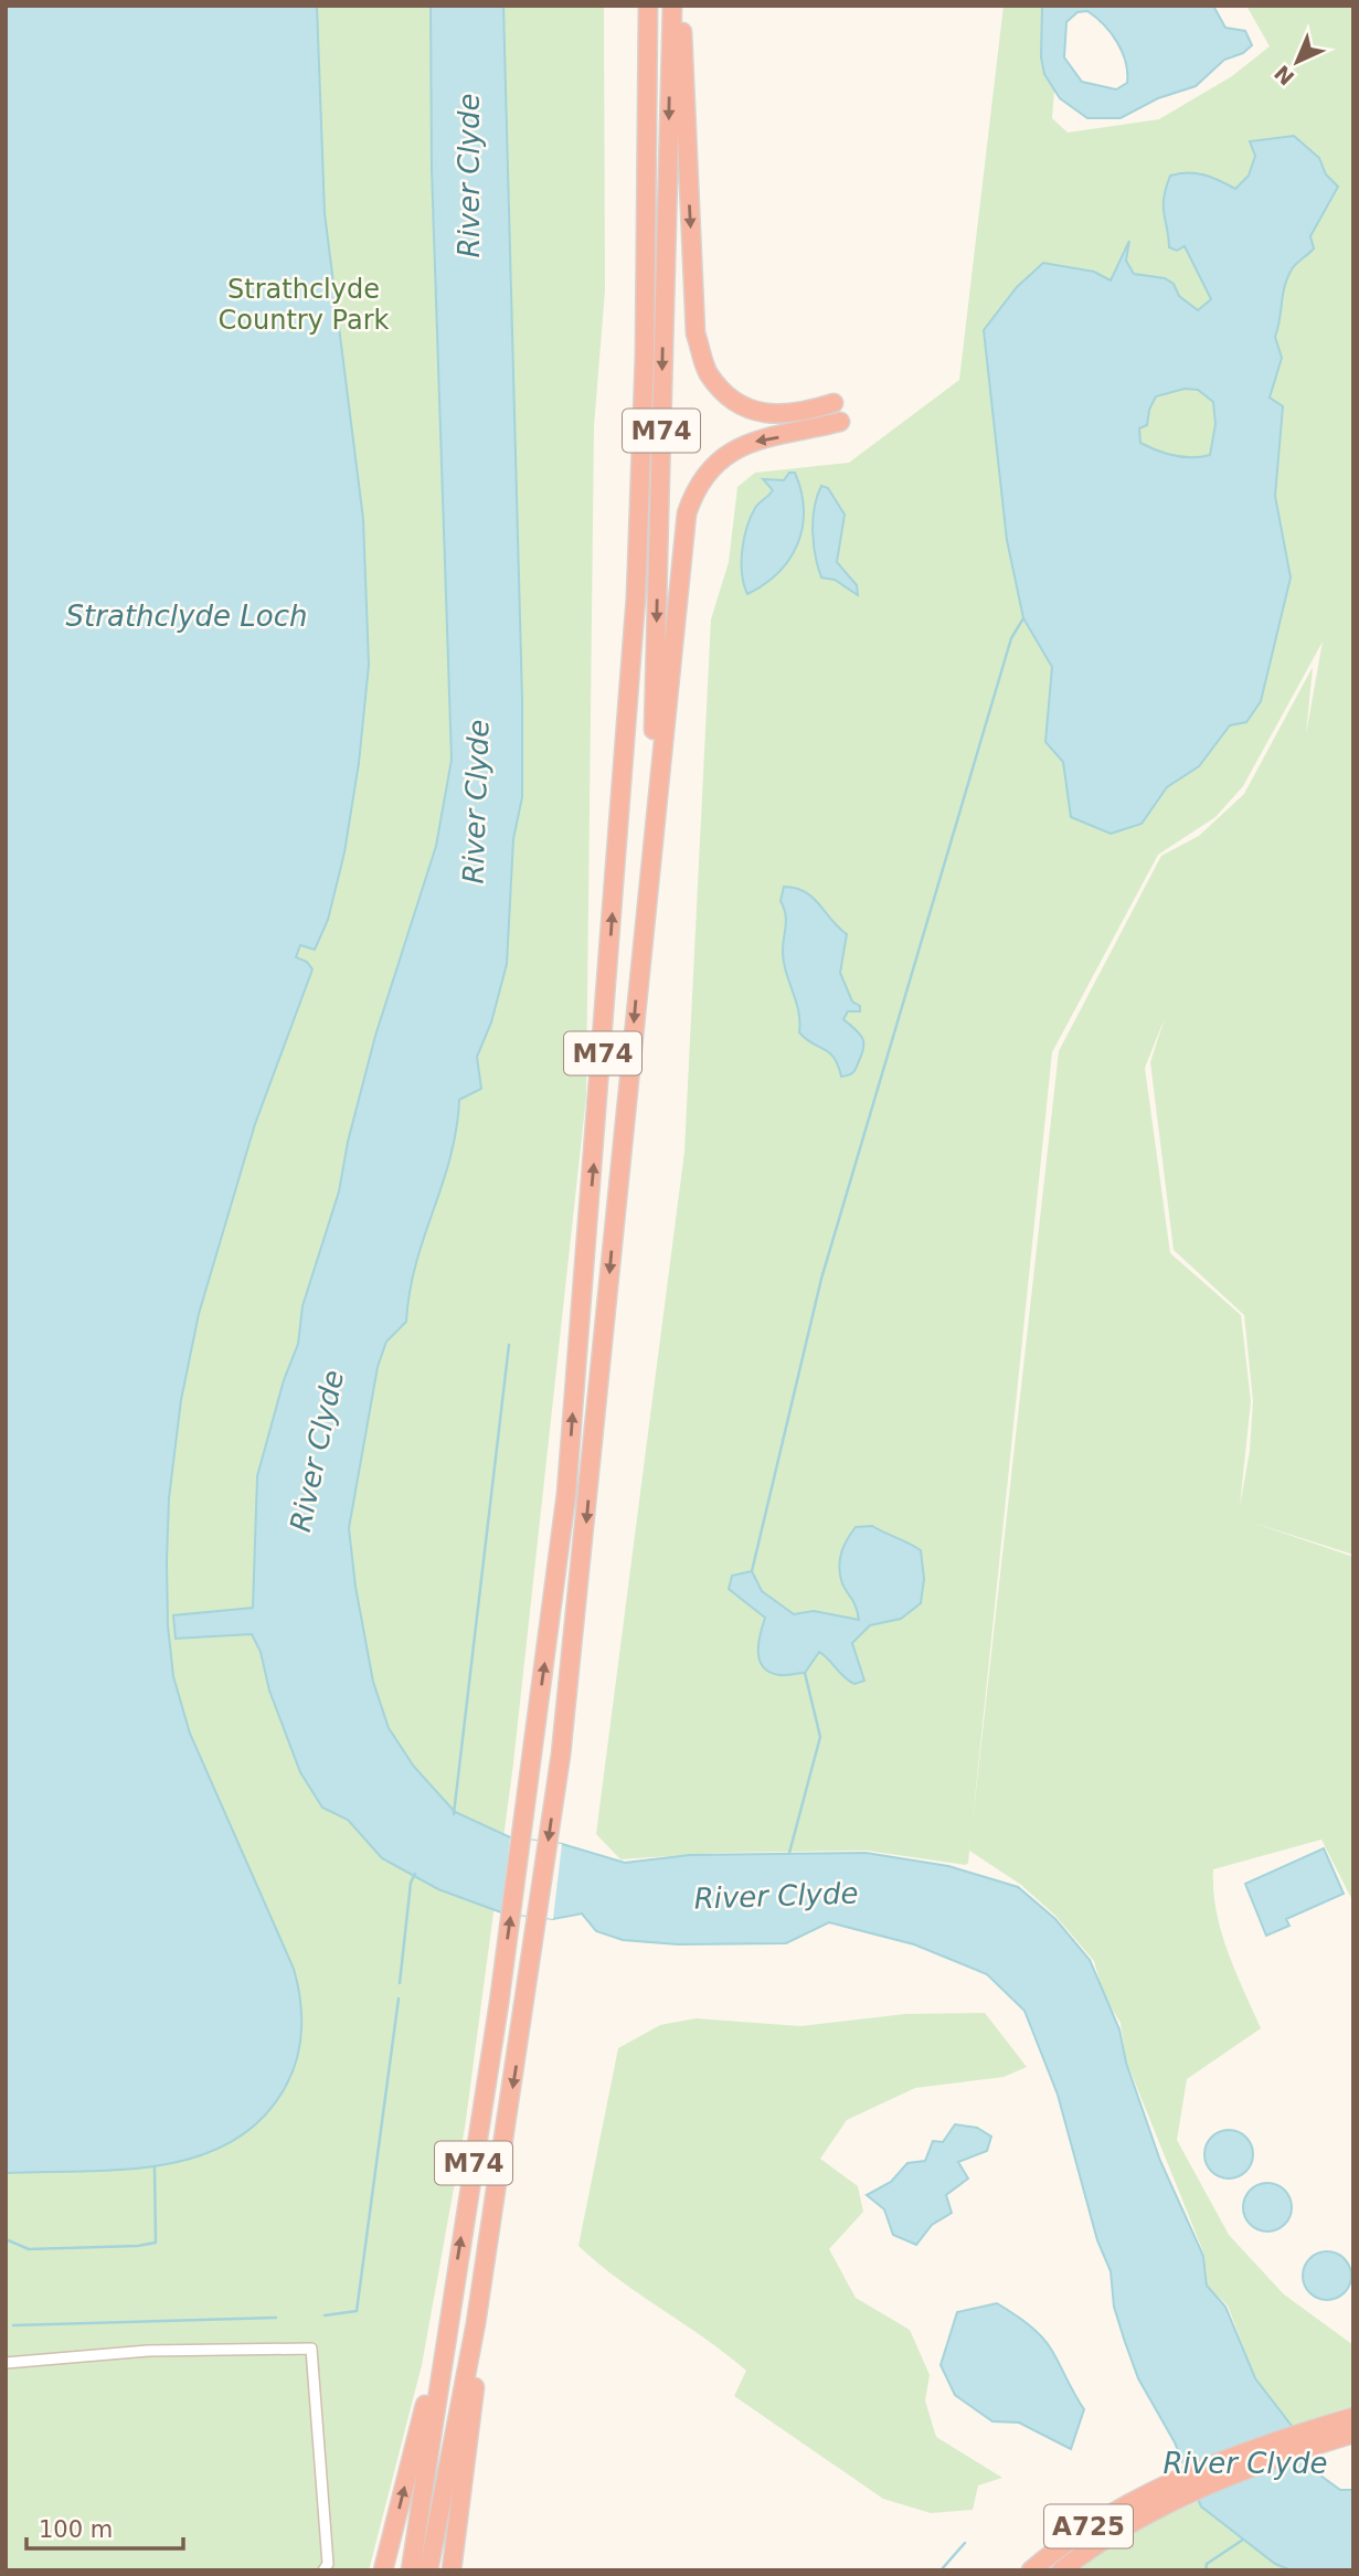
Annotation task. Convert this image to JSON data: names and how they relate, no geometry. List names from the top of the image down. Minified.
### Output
{"streets":{"highway":["M74","A725"]},"water":["River Clyde","Strathclyde Loch"],"parks":["Strathclyde Country Park"],"scale_bar":"100 m","north":"bottom left"}
